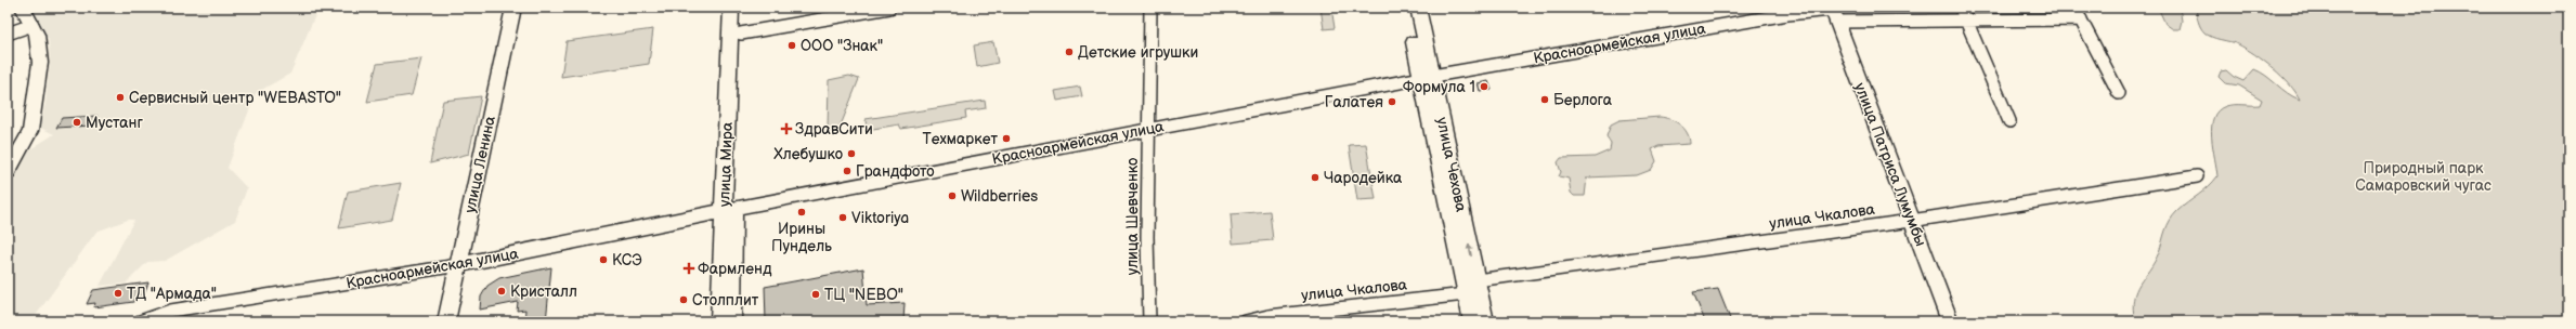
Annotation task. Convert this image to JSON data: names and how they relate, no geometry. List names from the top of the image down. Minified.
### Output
{"streets":{"street":["Красноармейская улица","улица Ленина","улица Мира","улица Чехова","улица Патриса Лумумбы","улица Шевченко","улица Чкалова"]},"crossings":[["Красноармейская улица","улица Ленина"],["Красноармейская улица","улица Мира"],["Красноармейская улица","улица Чехова"],["Красноармейская улица","улица Патриса Лумумбы"],["Красноармейская улица","улица Шевченко"],["улица Чехова","улица Чкалова"],["улица Патриса Лумумбы","улица Чкалова"]],"parks":["Природный парк Самаровский чугас"],"places":{"other":["ООО \"Знак\"","Детские игрушки","Формула 1","Сервисный центр \"WEBASTO\"","Берлога","Галатея","Мустанг","Техмаркет","Хлебушко","Грандфото","Чародейка","Wildberries","Ирины Пундель","Viktoriya","КСЭ","Кристалл","ТД \"Армада\"","ТЦ \"NEBO\"","Столплит"],"health":["ЗдравСити","Фармленд"]}}
